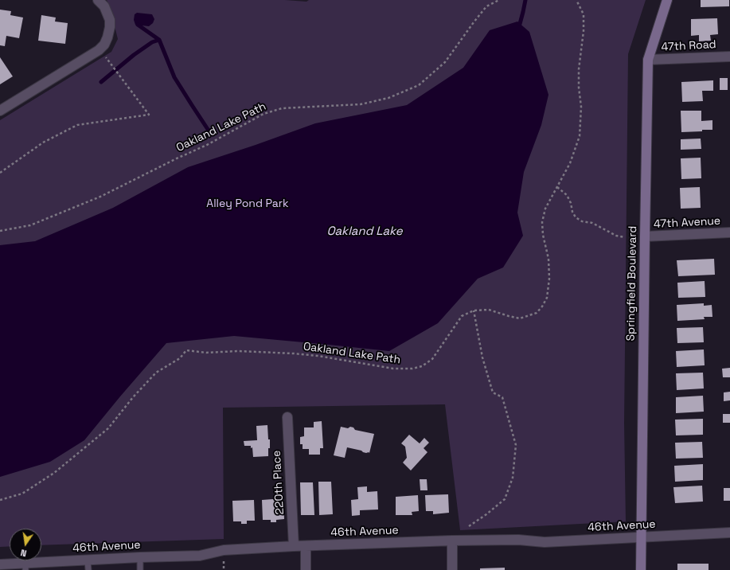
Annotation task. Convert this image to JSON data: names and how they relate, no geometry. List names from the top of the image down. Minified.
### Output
{"streets":{"main road":["Springfield Boulevard"],"street":["47th Road","47th Avenue","220th Place","46th Avenue"],"path":["Oakland Lake Path"]},"crossings":[["47th Road","Springfield Boulevard"],["47th Avenue","Springfield Boulevard"],["Springfield Boulevard","46th Avenue"],["220th Place","46th Avenue"]],"water":["Oakland Lake"],"parks":["Alley Pond Park"],"north":"bottom"}
